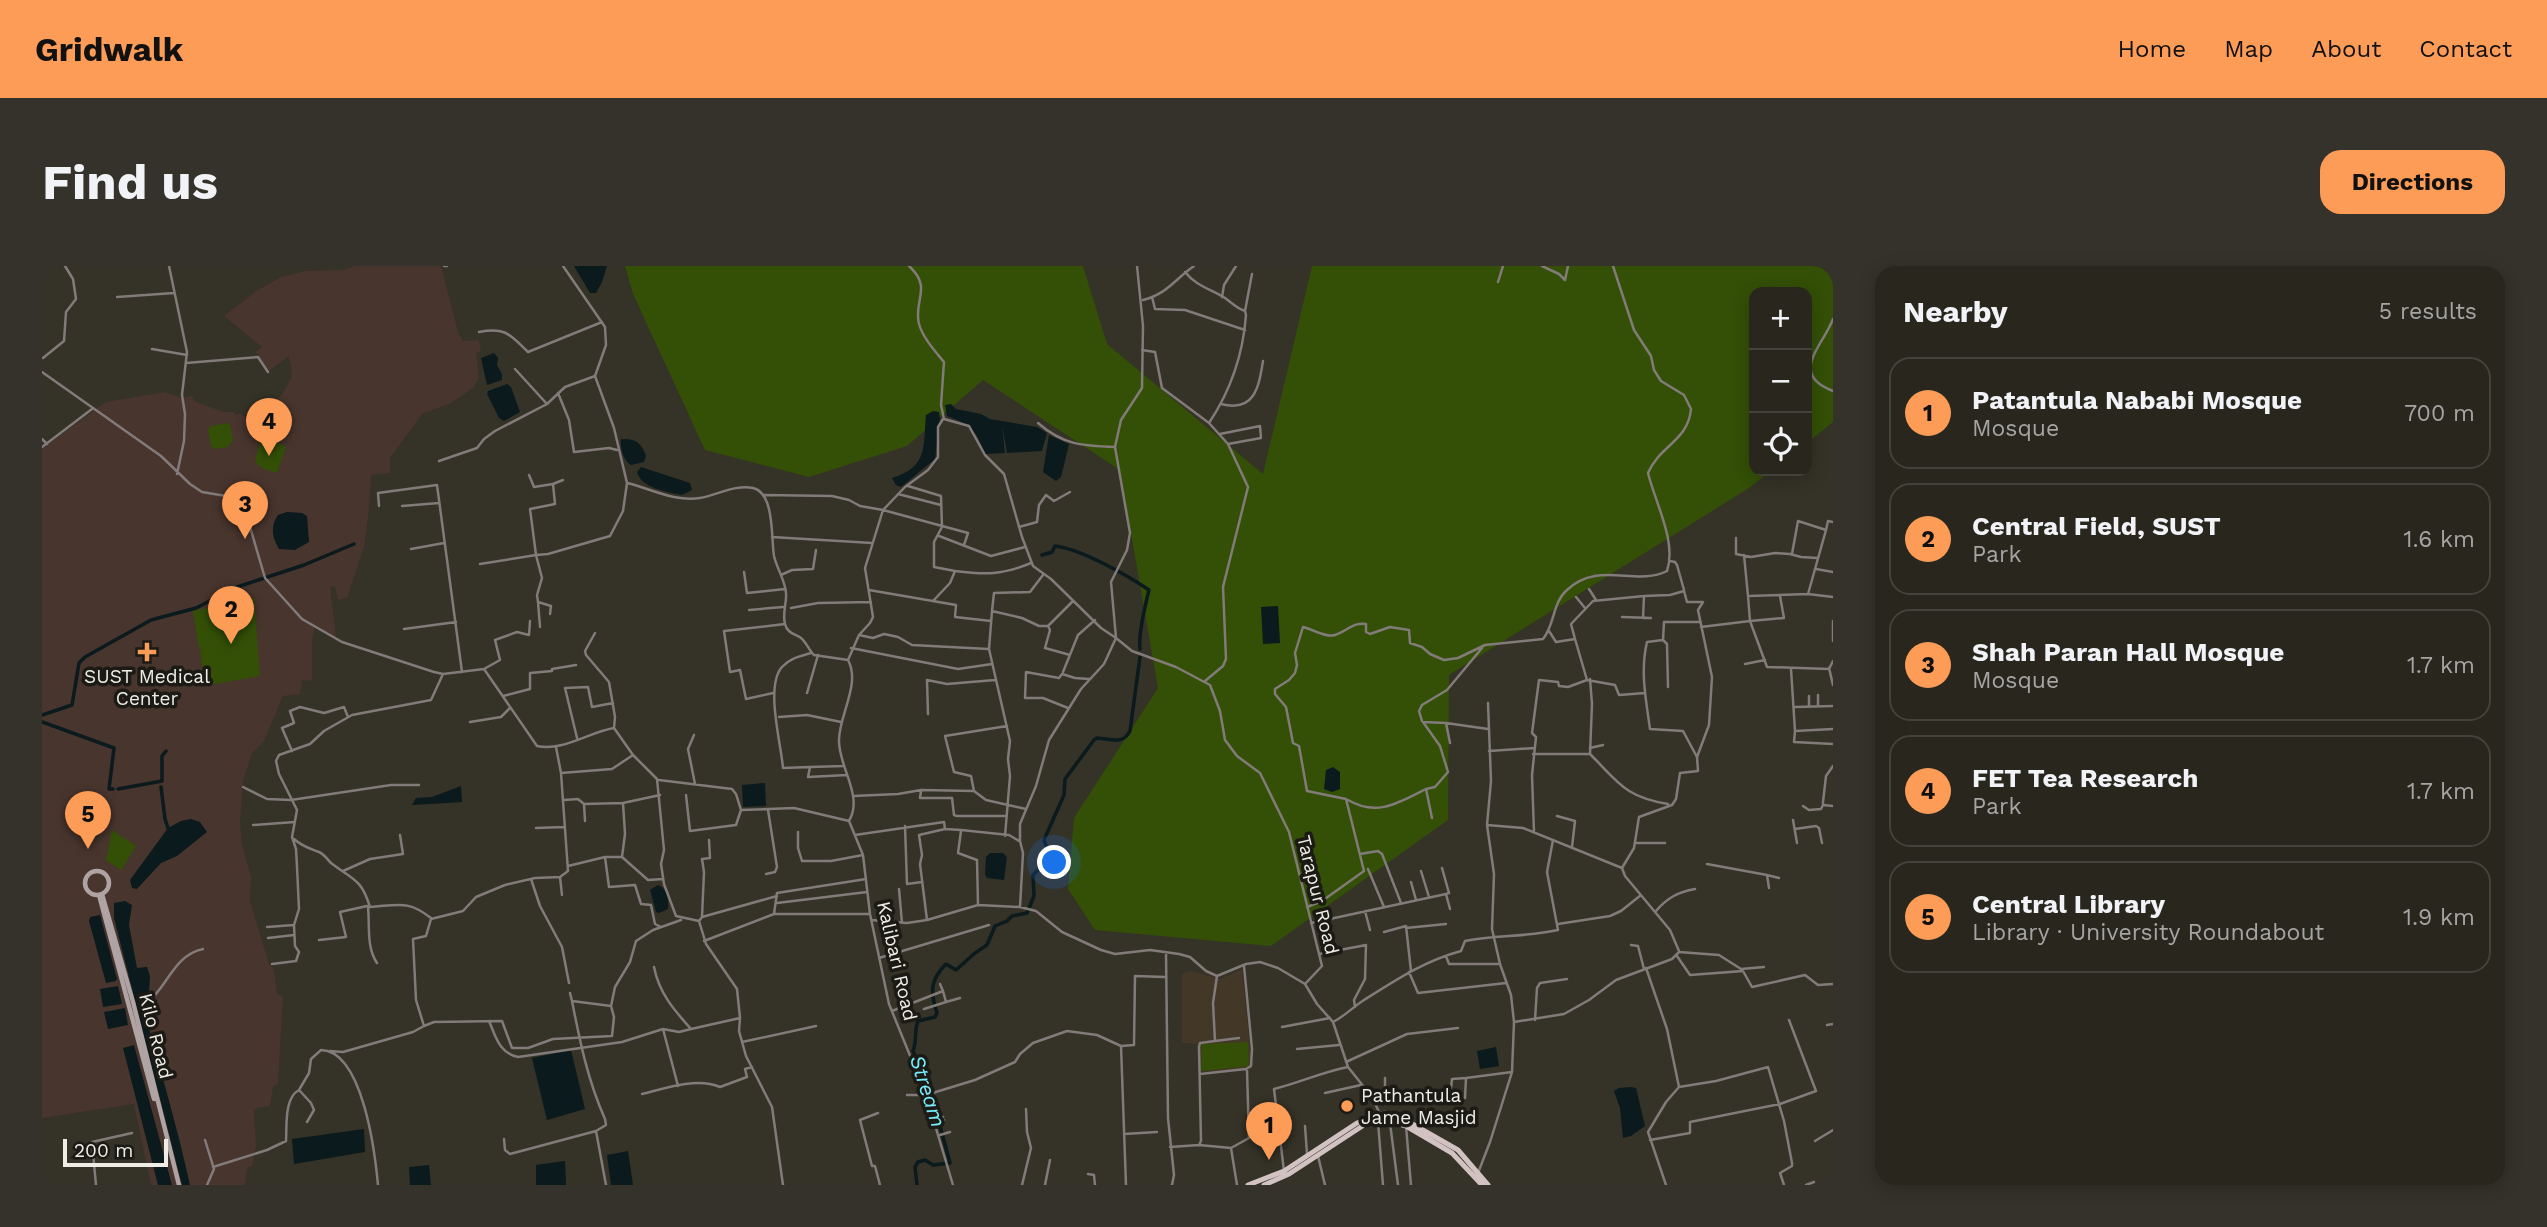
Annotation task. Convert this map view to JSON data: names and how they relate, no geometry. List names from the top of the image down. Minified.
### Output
{"streets":{"street":["Tarapur Road","Kalibari Road","Kilo Road"]},"water":["Stream"],"places":{"health":["SUST Medical Center"],"other":["Pathantula Jame Masjid"]},"scale_bar":"200 m","page":{"header":"Gridwalk","nav":["Home","Map","About","Contact"],"buttons":"Directions","title":"Find us","heading":["Nearby","5 results"],"map_buttons":["+","−"],"list":[{"mark":"1","name":"Patantula Nababi Mosque","note":"Mosque","value":"700 m"},{"mark":"2","name":"Central Field, SUST","note":"Park","value":"1.6 km"},{"mark":"3","name":"Shah Paran Hall Mosque","note":"Mosque","value":"1.7 km"},{"mark":"4","name":"FET Tea Research","note":"Park","value":"1.7 km"},{"mark":"5","name":"Central Library","note":"Library · University Roundabout","value":"1.9 km"}],"pins":["4","3","2","5","1"],"scale":"200 m"}}
